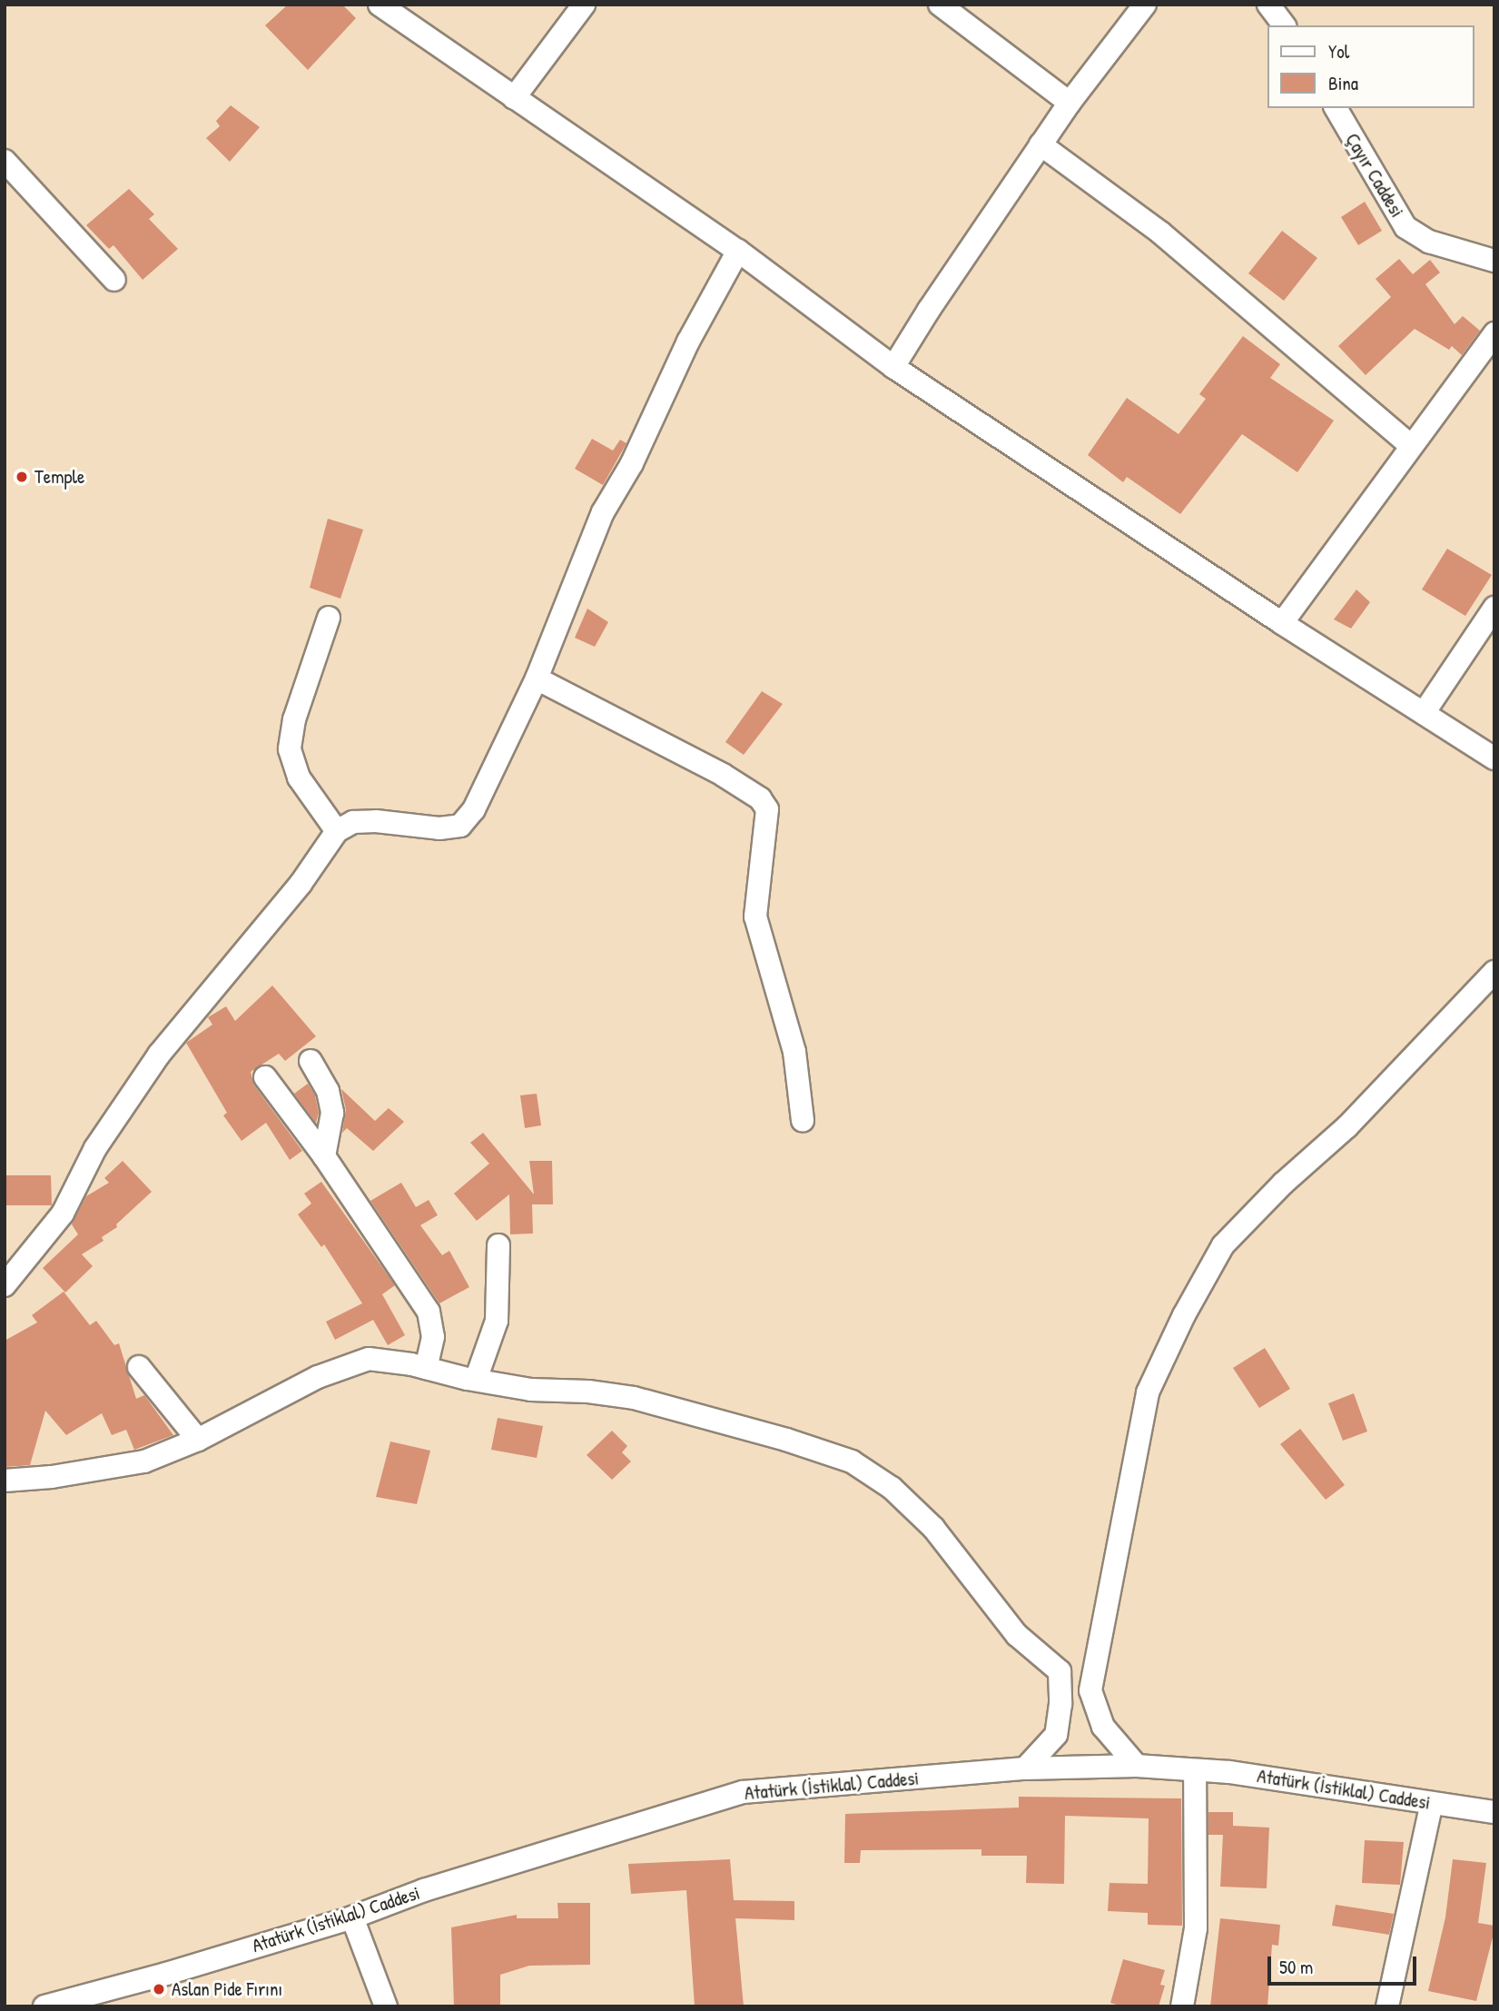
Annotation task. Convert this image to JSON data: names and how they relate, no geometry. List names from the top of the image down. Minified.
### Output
{"streets":{"street":["Çayır Caddesi","Atatürk (İstiklal) Caddesi"]},"places":["Temple","Aslan Pide Fırını"],"legend":["Yol","Bina"],"scale_bar":"50 m"}
